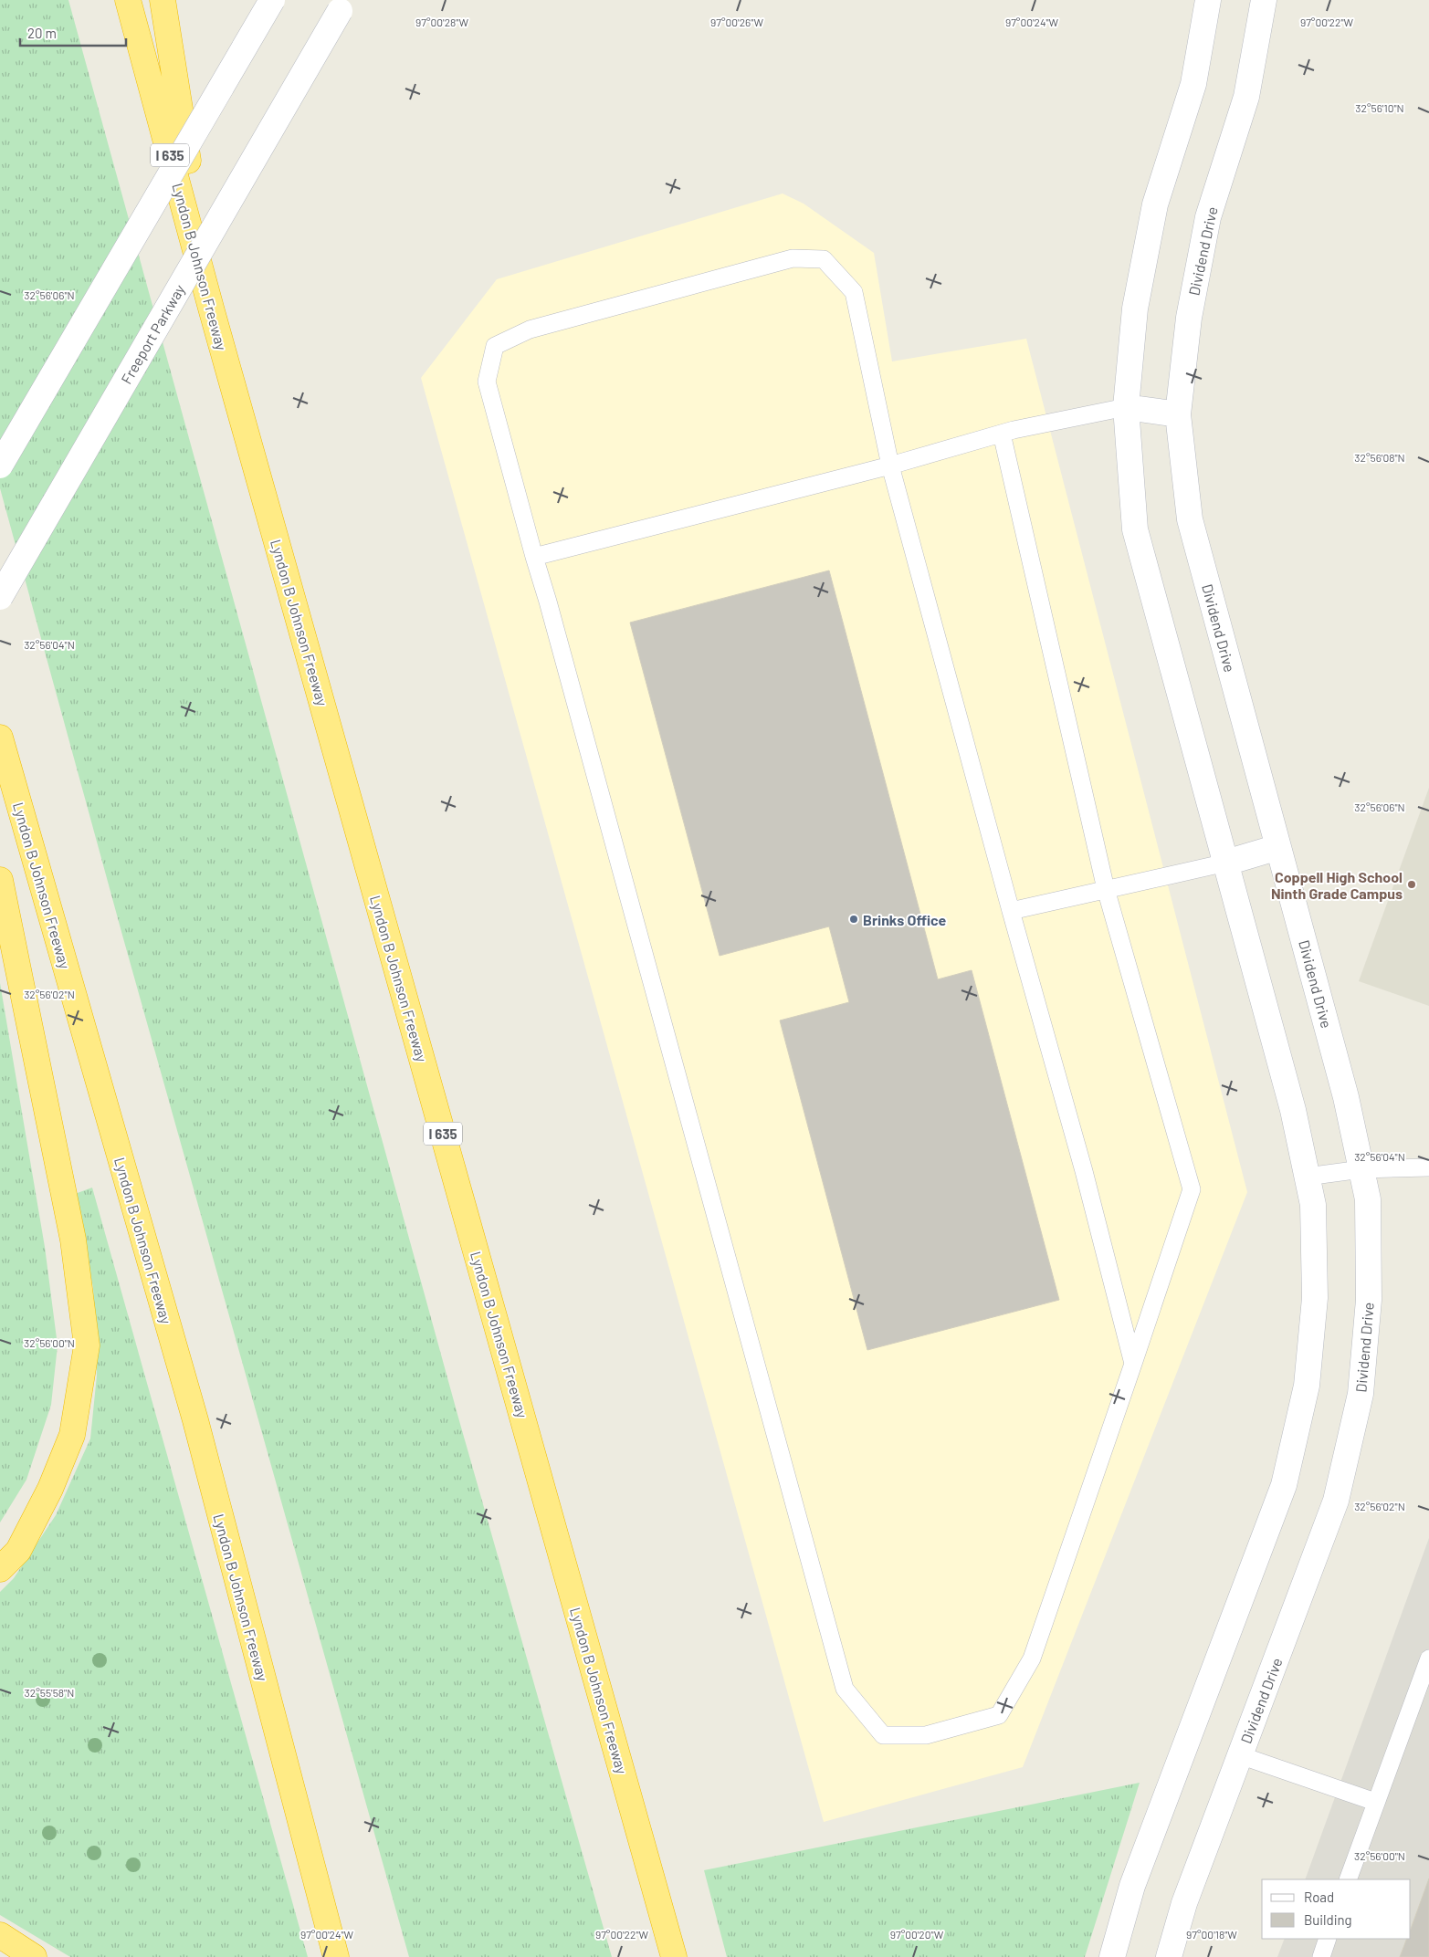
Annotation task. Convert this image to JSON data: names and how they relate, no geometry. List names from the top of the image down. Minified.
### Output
{"streets":{"highway":["I 635","Lyndon B Johnson Freeway"],"street":["Dividend Drive","Freeport Parkway"]},"places":["Coppell High School Ninth Grade Campus","Brinks Office"],"legend":["Road","Building"],"scale_bar":"20 m","coordinates":["97°00'28\"W","97°00'26\"W","97°00'24\"W","97°00'22\"W","32°56'10\"N","32°56'06\"N","32°56'08\"N","32°56'04\"N","32°56'02\"N","32°56'00\"N","32°55'58\"N","97°00'20\"W","97°00'18\"W"]}
